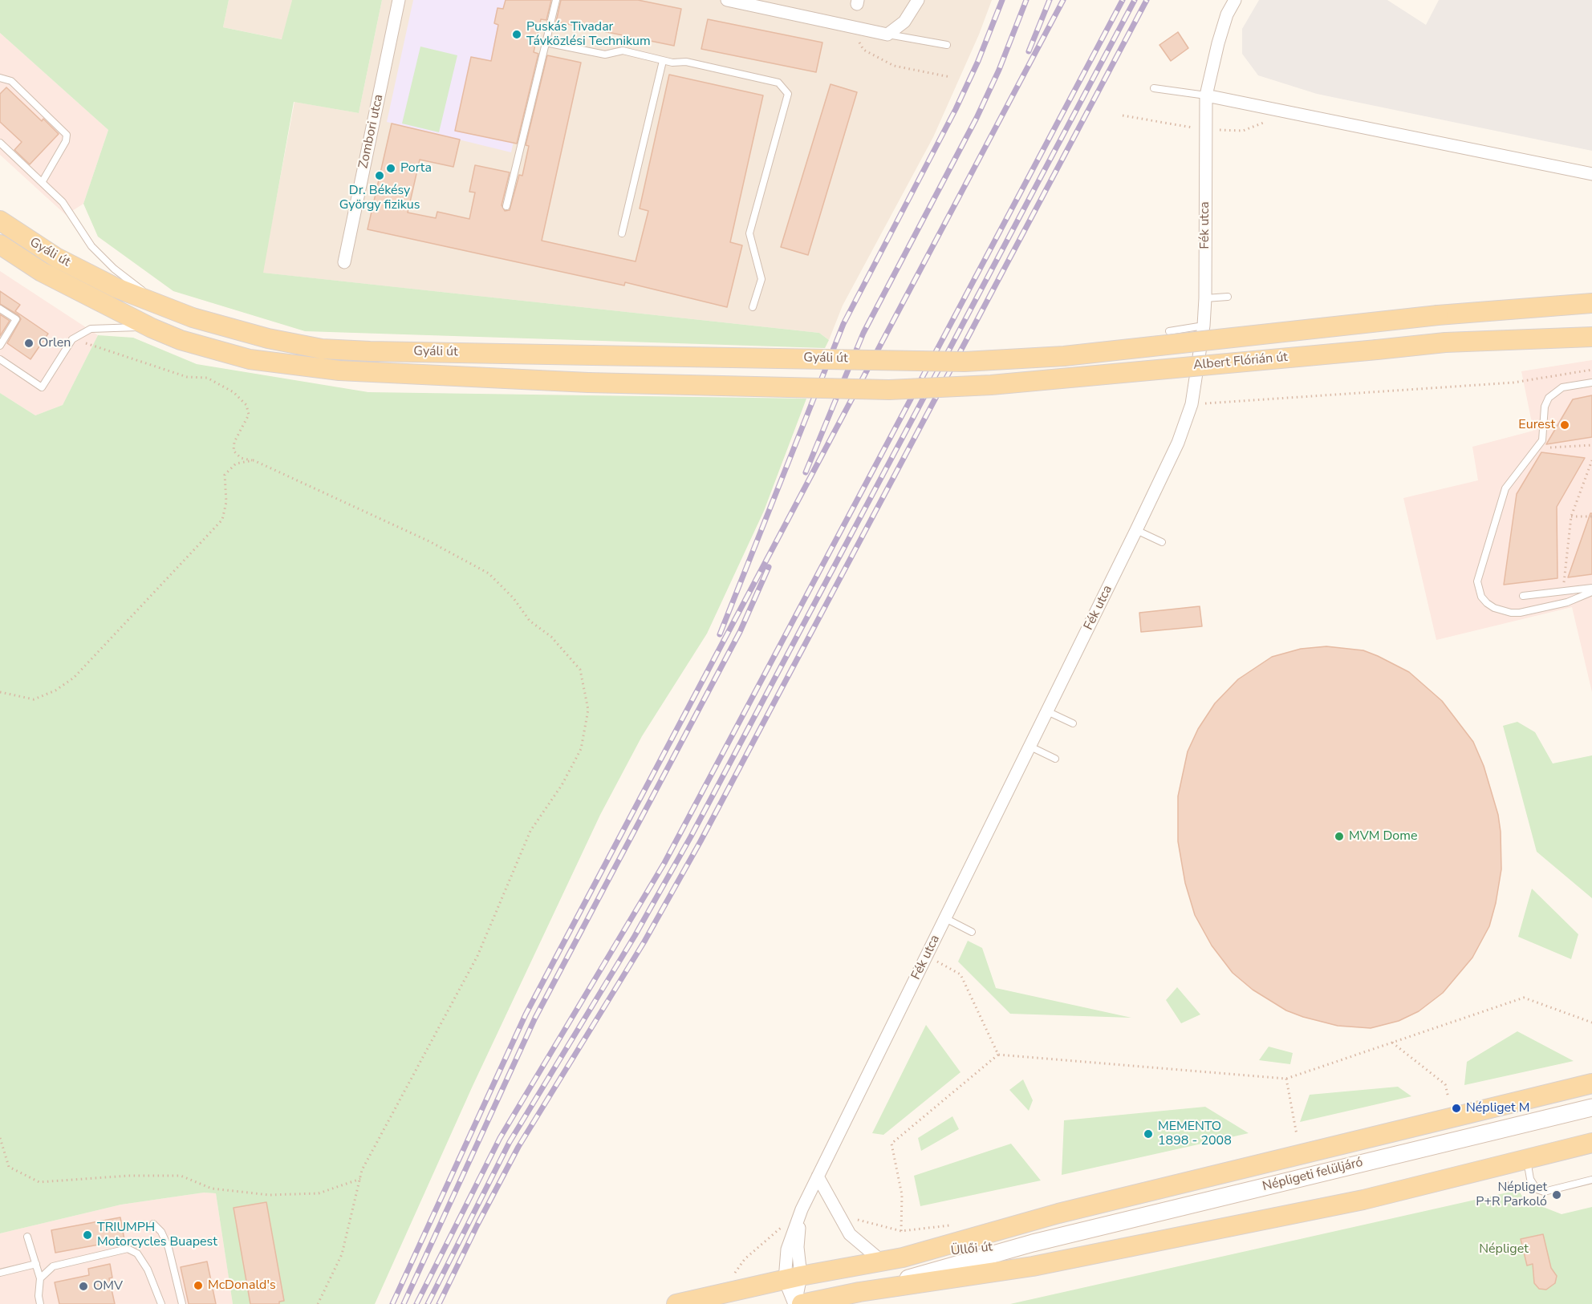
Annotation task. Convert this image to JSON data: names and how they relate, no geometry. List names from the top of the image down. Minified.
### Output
{"streets":{"main road":["Gyáli út","Albert Flórián út","Népligeti felüljáró","Üllői út"],"street":["Zombori utca","Fék utca"]},"crossings":[["Fék utca","Üllői út"],["Gyáli út","Albert Flórián út"],["Népligeti felüljáró","Üllői út"]],"parks":["Népliget"],"places":["Puskás Tivadar Távközlési Technikum","Porta","Dr. Békésy György fizikus","Orlen","Eurest","MVM Dome","Népliget M","MEMENTO 1898 - 2008","Népliget P+R Parkoló","TRIUMPH Motorcycles Buapest","McDonald's","OMV"]}
